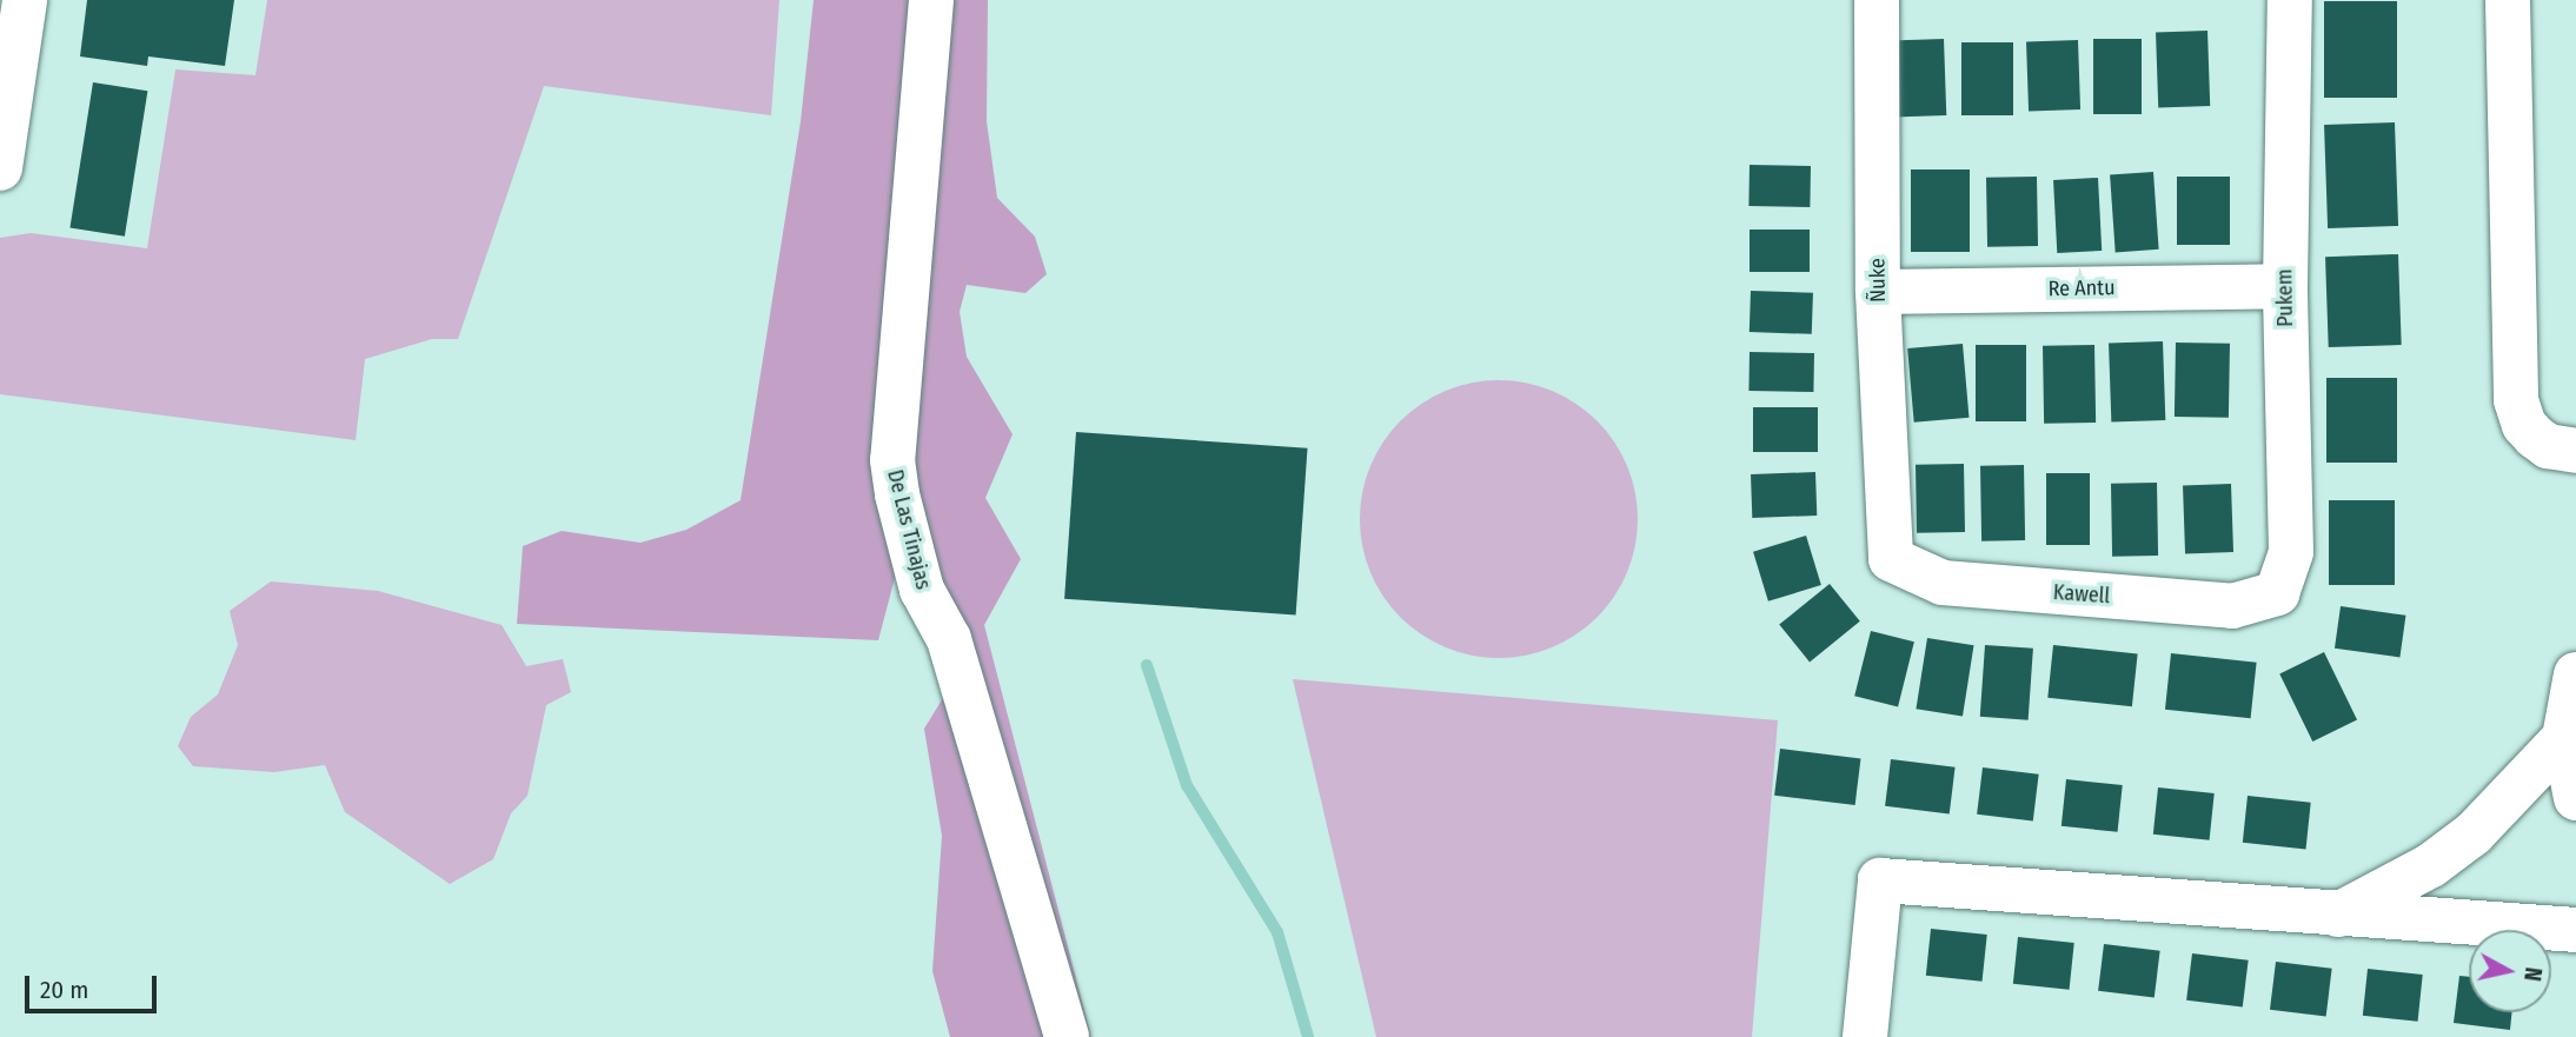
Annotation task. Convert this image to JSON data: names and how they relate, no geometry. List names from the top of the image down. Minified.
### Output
{"streets":{"street":["Ñuke","Re Antu","Pukem","De Las Tinajas","Kawell"]},"crossings":[["Ñuke","Re Antu"],["Ñuke","Kawell"],["Re Antu","Pukem"],["Pukem","Kawell"]],"scale_bar":"20 m","north":"right"}
